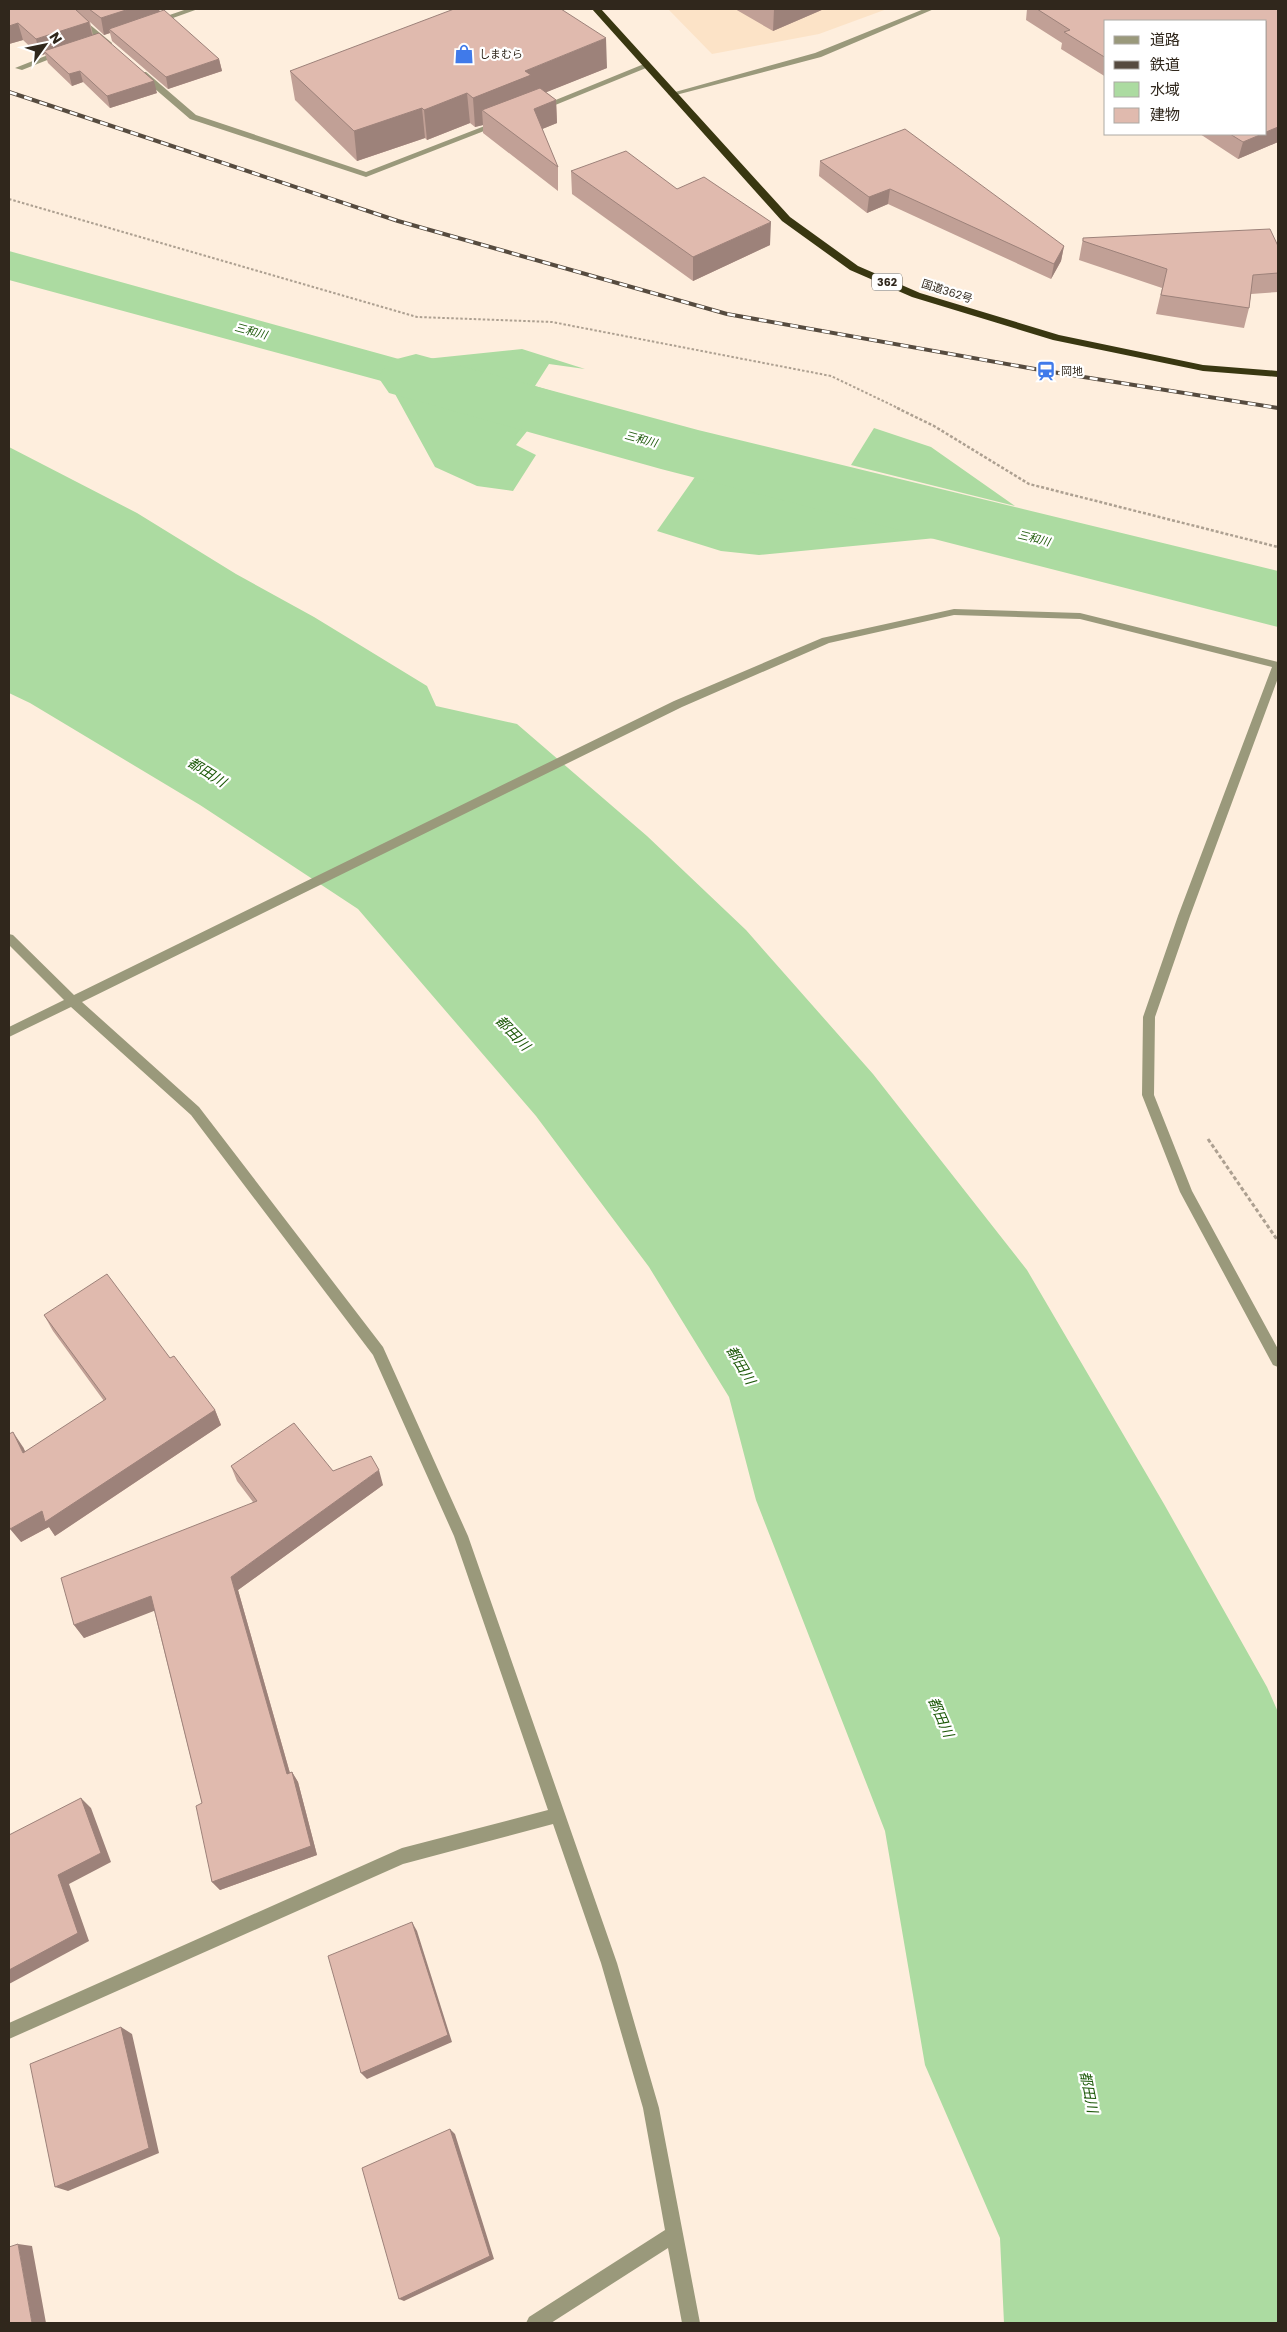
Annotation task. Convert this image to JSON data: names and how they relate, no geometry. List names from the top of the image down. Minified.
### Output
{"streets":{"highway":["362","国道362号"]},"water":["三和川","都田川"],"places":{"shop":["しまむら"],"station":["岡地"]},"legend":["道路","鉄道","水域","建物"],"north":"top right"}
